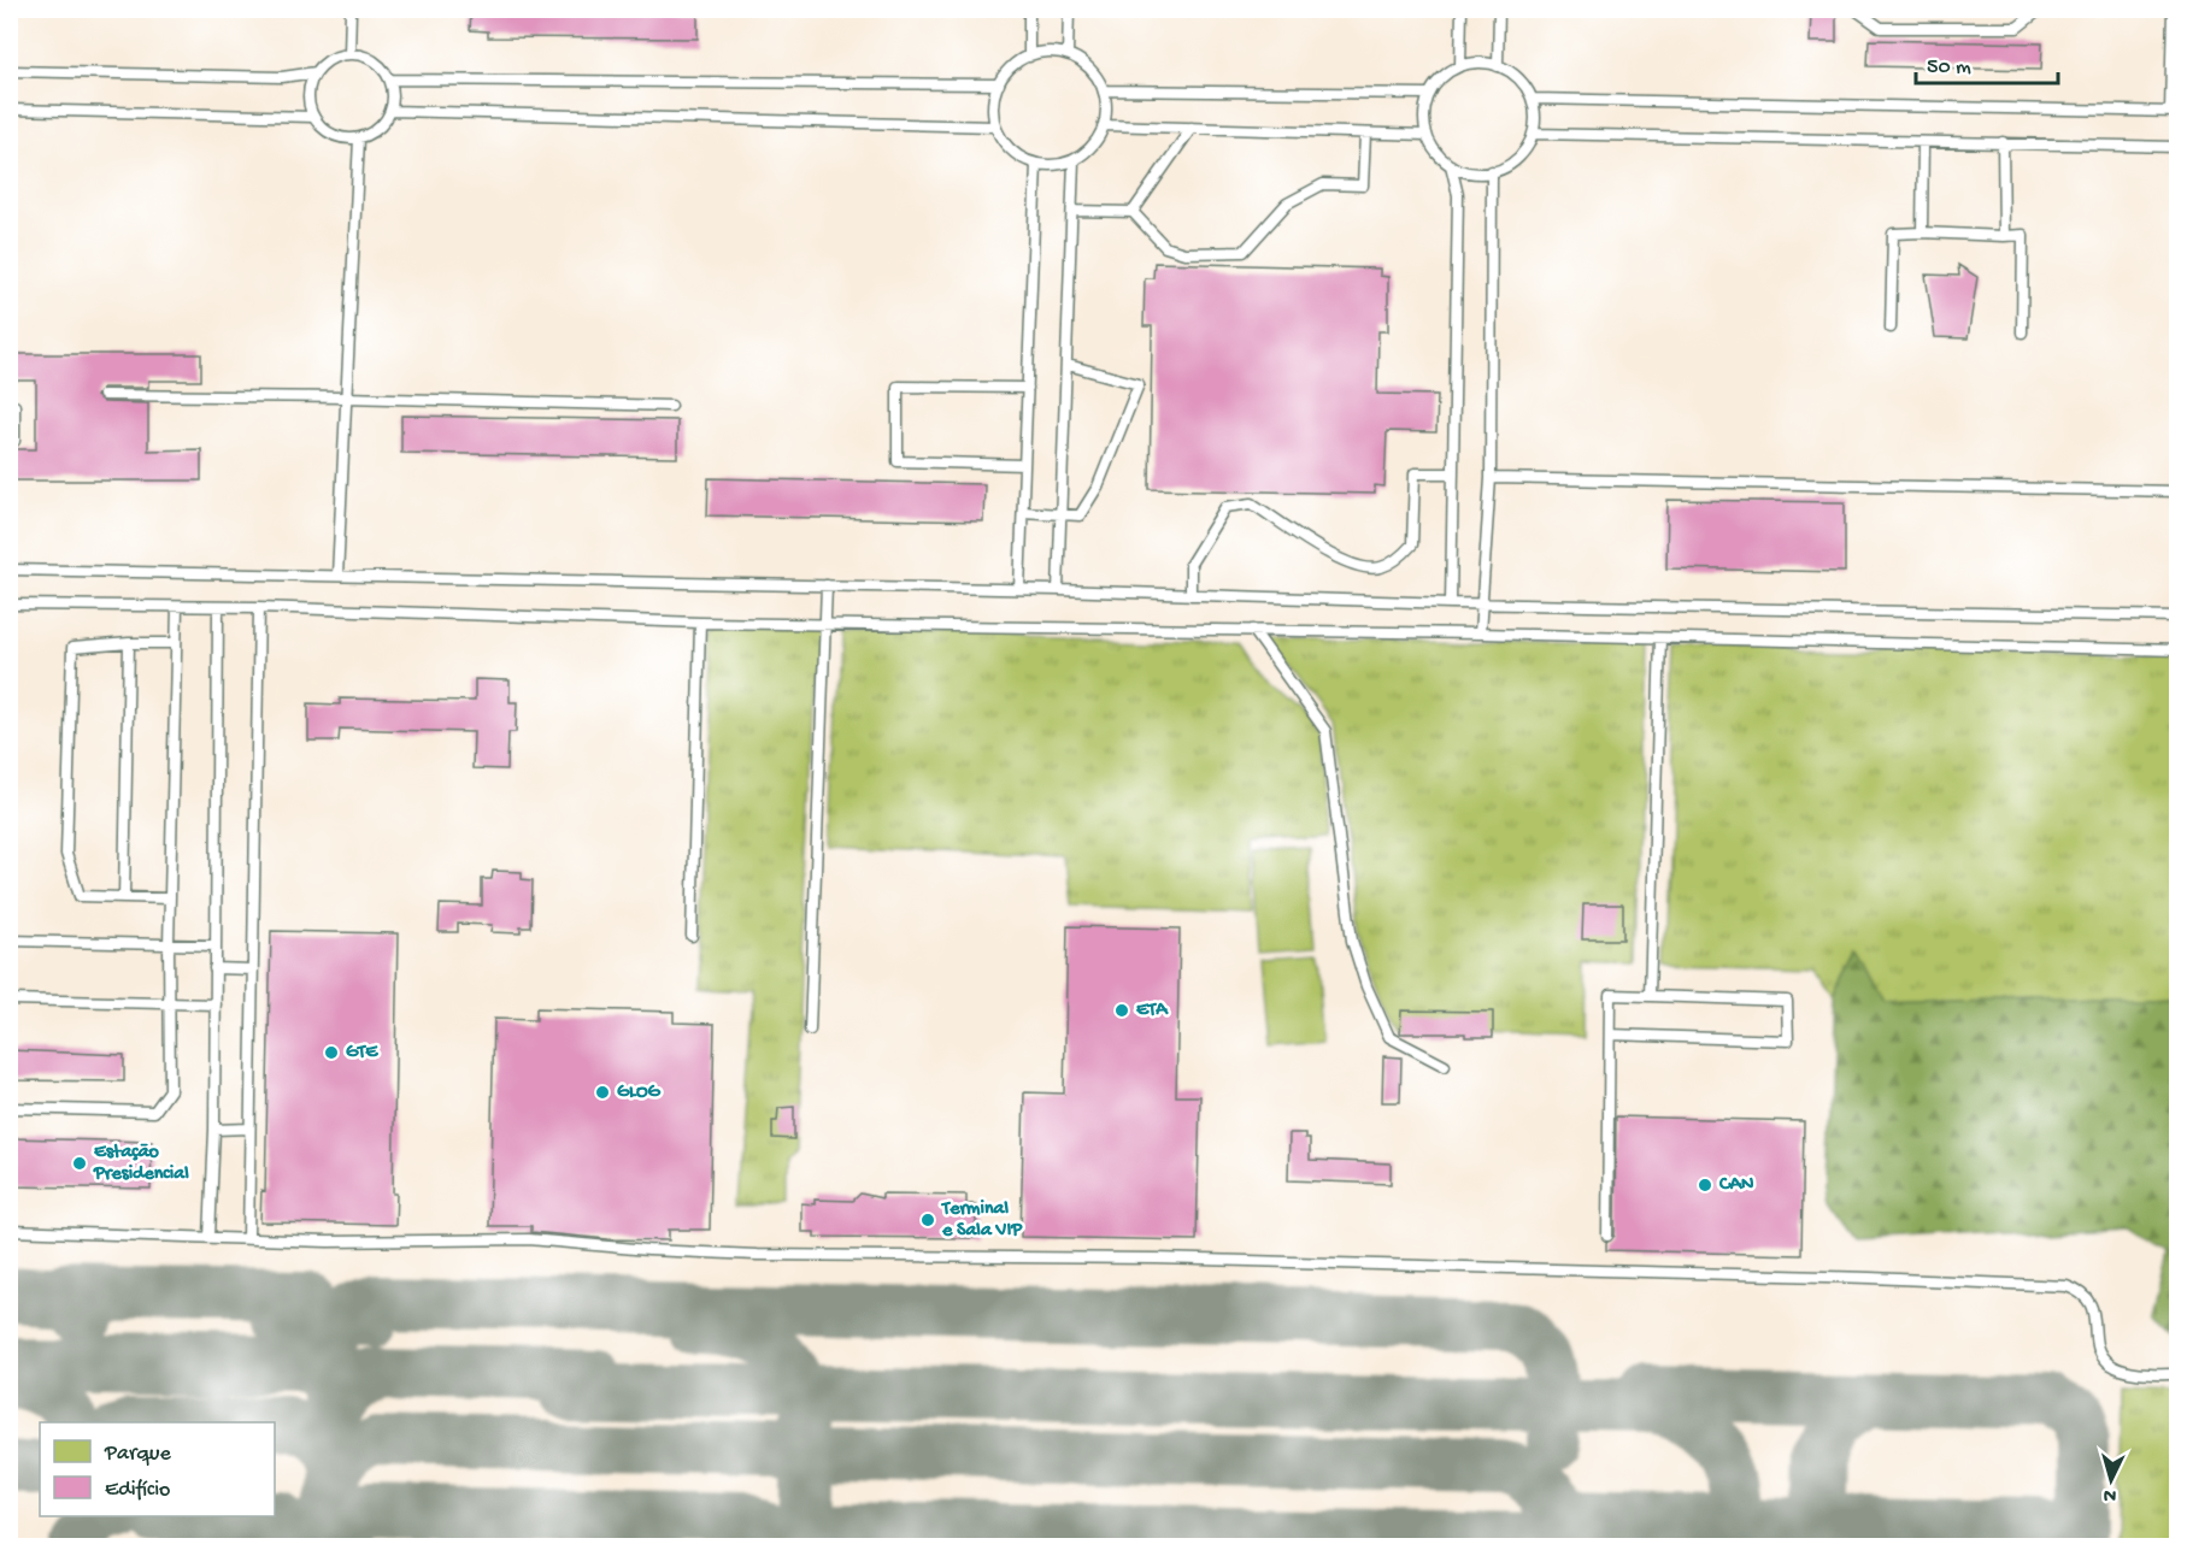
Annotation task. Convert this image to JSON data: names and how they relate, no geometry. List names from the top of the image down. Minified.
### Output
{"places":["ETA","GTE","GLOG","Estação Presidencial","CAN","Terminal e Sala VIP"],"legend":["Parque","Edifício"],"scale_bar":"50 m","north":"bottom"}
